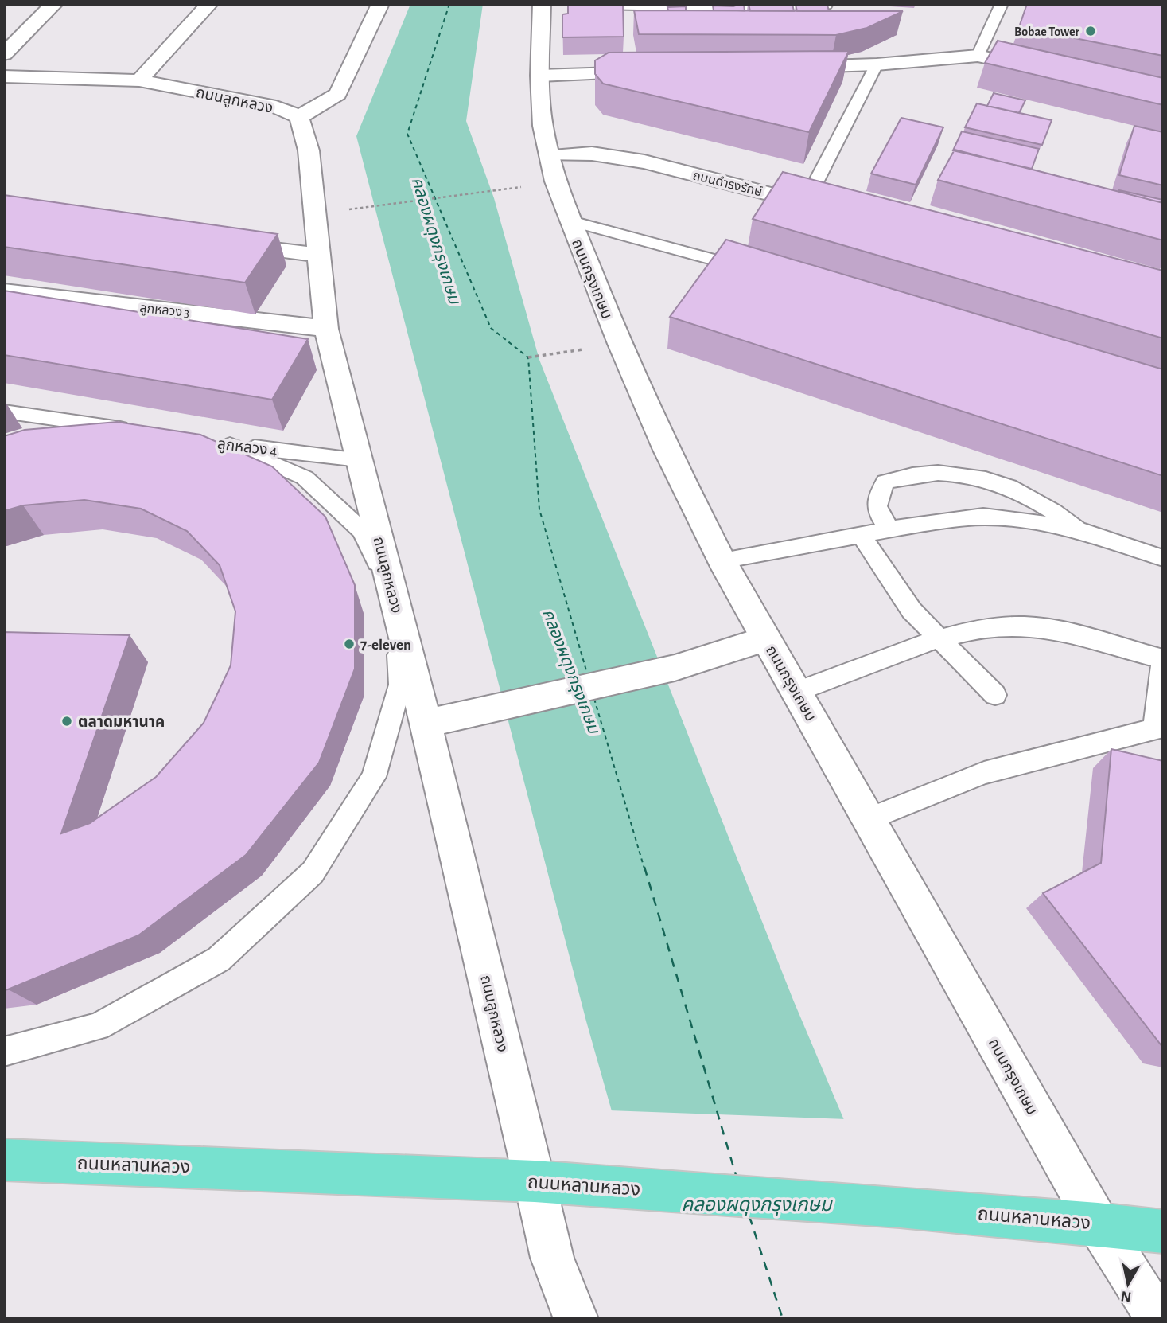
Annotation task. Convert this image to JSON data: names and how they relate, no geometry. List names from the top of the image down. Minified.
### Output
{"streets":{"main road":["ถนนหลานหลวง"],"street":["ถนนลูกหลวง","ถนนดำรงรักษ์","ถนนกรุงเกษม","ลูกหลวง 3"],"lane":["ลูกหลวง 4"]},"crossings":[["ถนนลูกหลวง","ลูกหลวง 3"],["ถนนลูกหลวง","ลูกหลวง 4"],["ถนนลูกหลวง","ถนนหลานหลวง"],["ถนนดำรงรักษ์","ถนนกรุงเกษม"],["ถนนกรุงเกษม","ถนนหลานหลวง"]],"water":["คลองผดุงกรุงเกษม"],"places":["Bobae Tower","7-eleven","ตลาดมหานาค"],"north":"bottom"}
